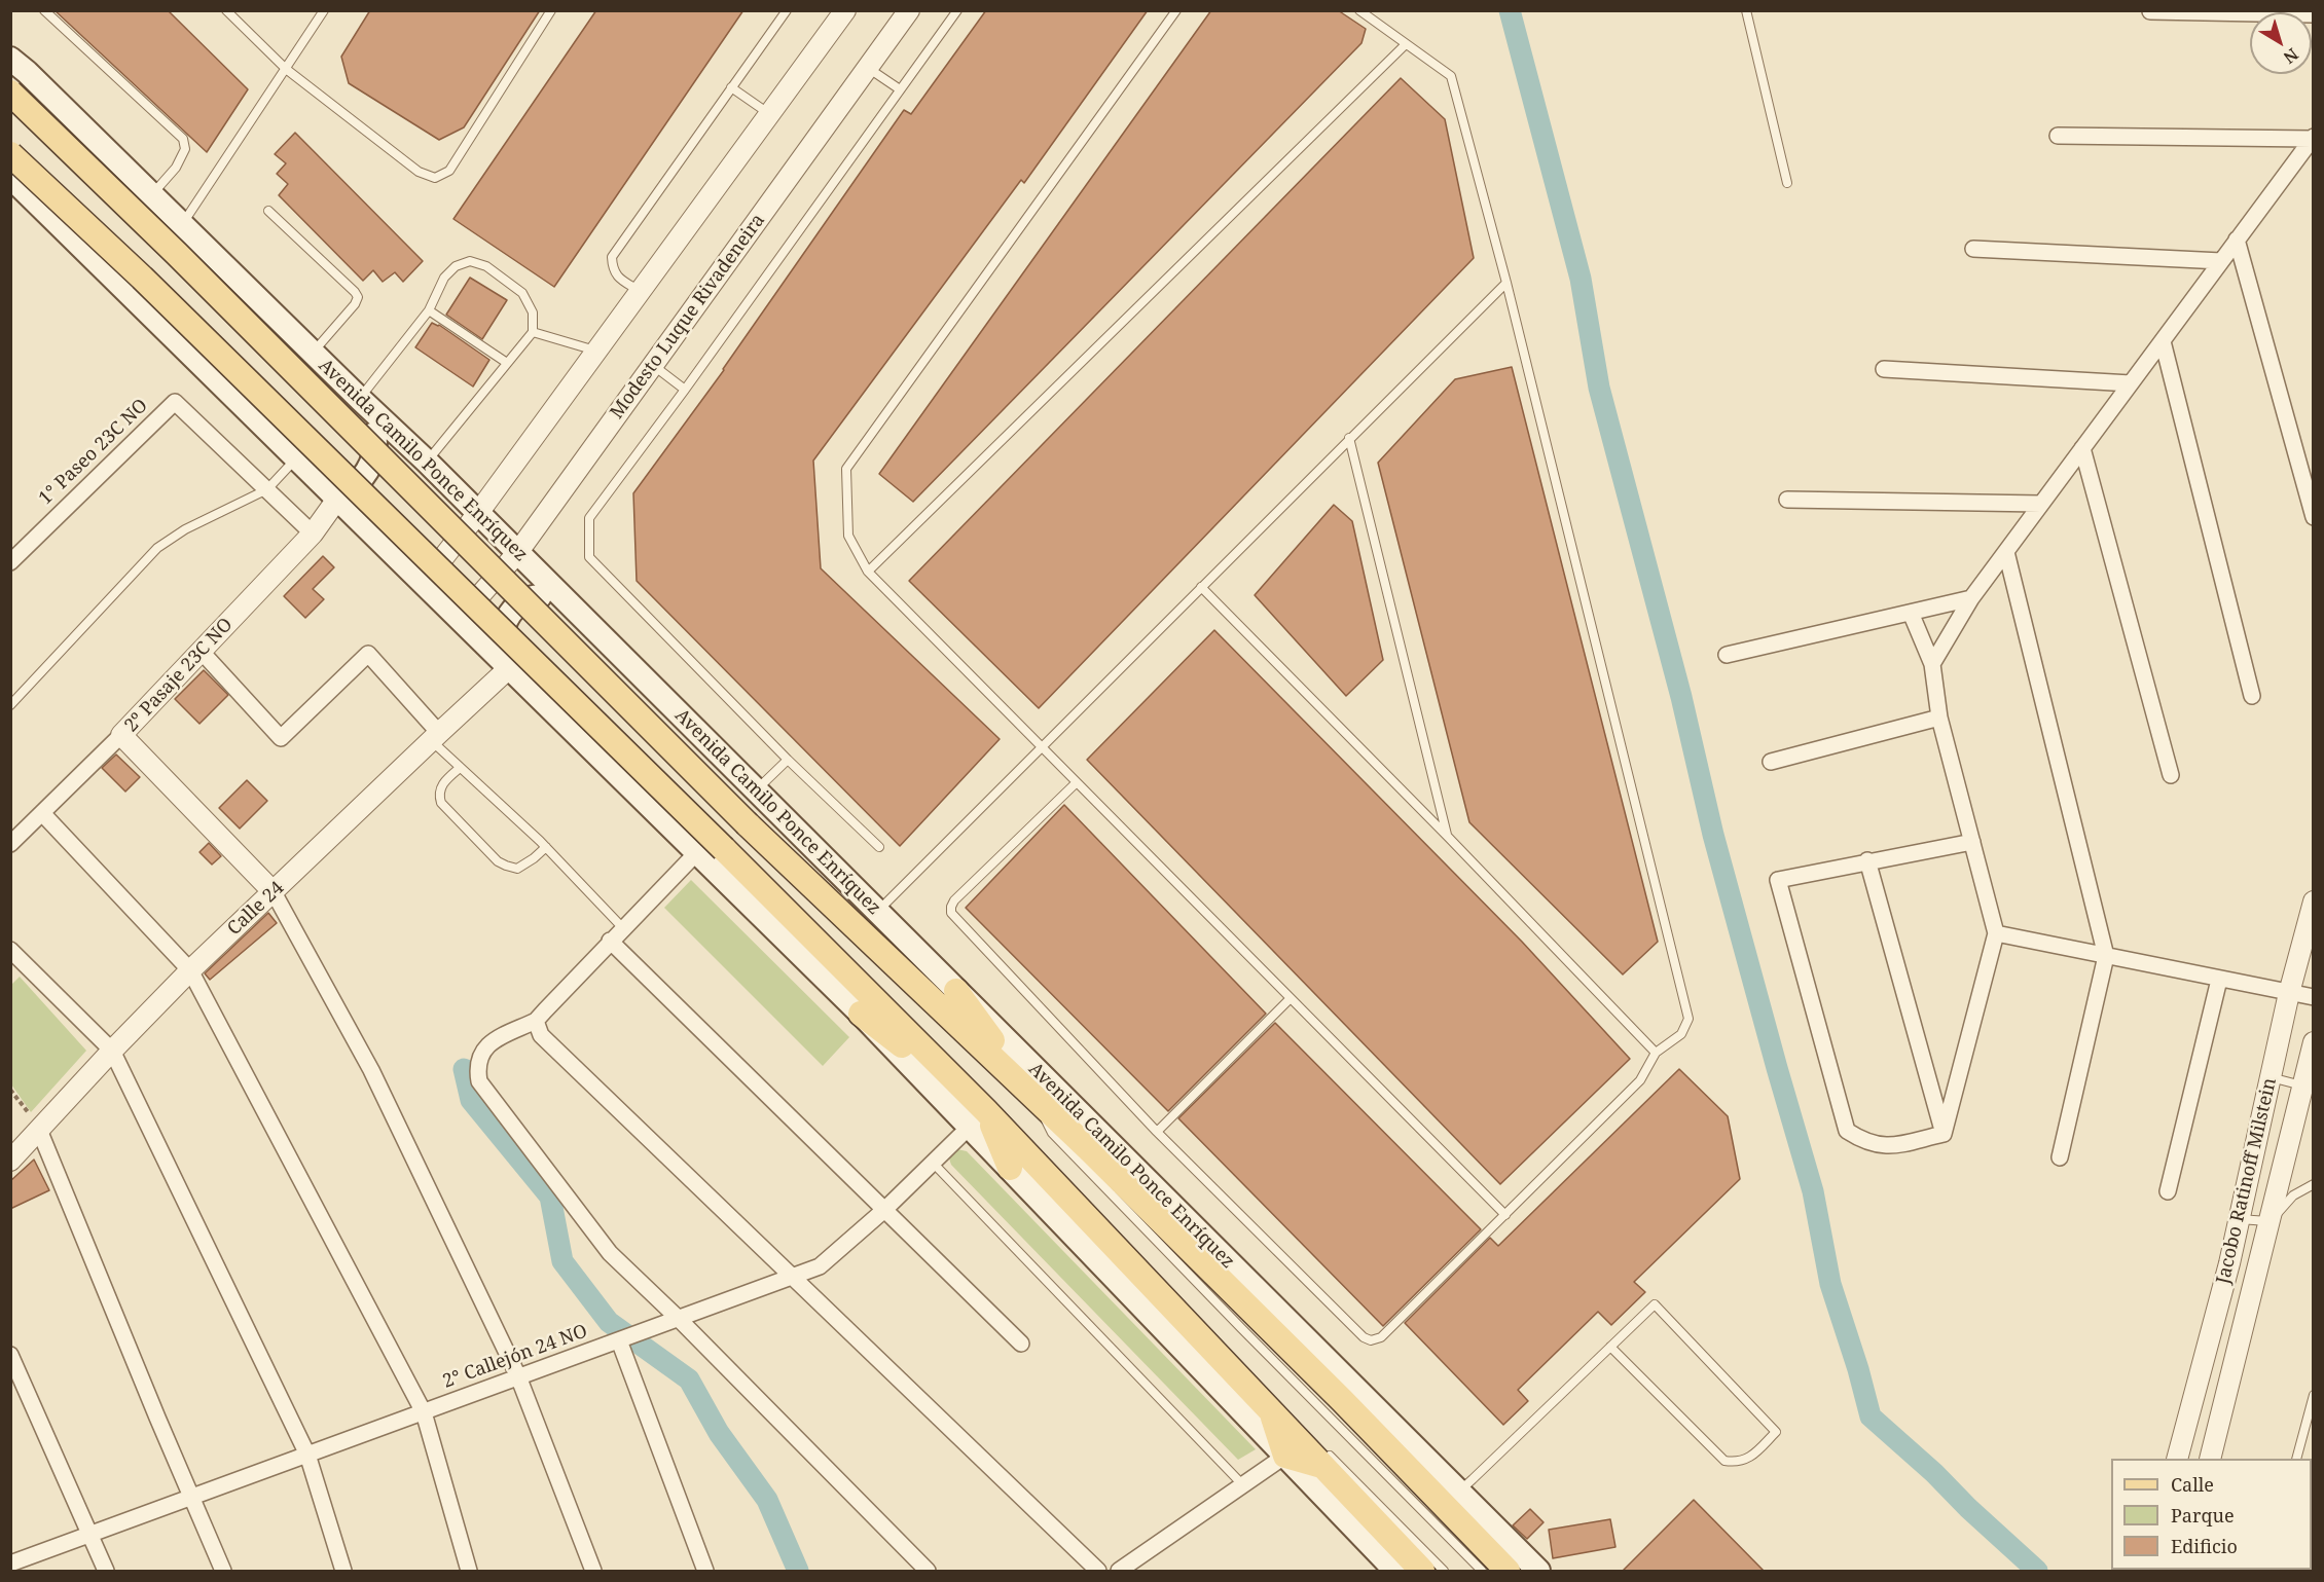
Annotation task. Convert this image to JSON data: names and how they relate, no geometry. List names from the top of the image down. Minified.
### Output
{"streets":{"main road":["Avenida Camilo Ponce Enríquez"],"street":["Modesto Luque Rivadeneira","1° Paseo 23C NO","2º Pasaje 23C NO","Calle 24","Jacobo Ratinoff Milstein","2° Callejón 24 NO"]},"crossings":[["Modesto Luque Rivadeneira","Avenida Camilo Ponce Enríquez"],["1° Paseo 23C NO","2º Pasaje 23C NO"]],"legend":["Calle","Parque","Edificio"],"north":"bottom right"}
